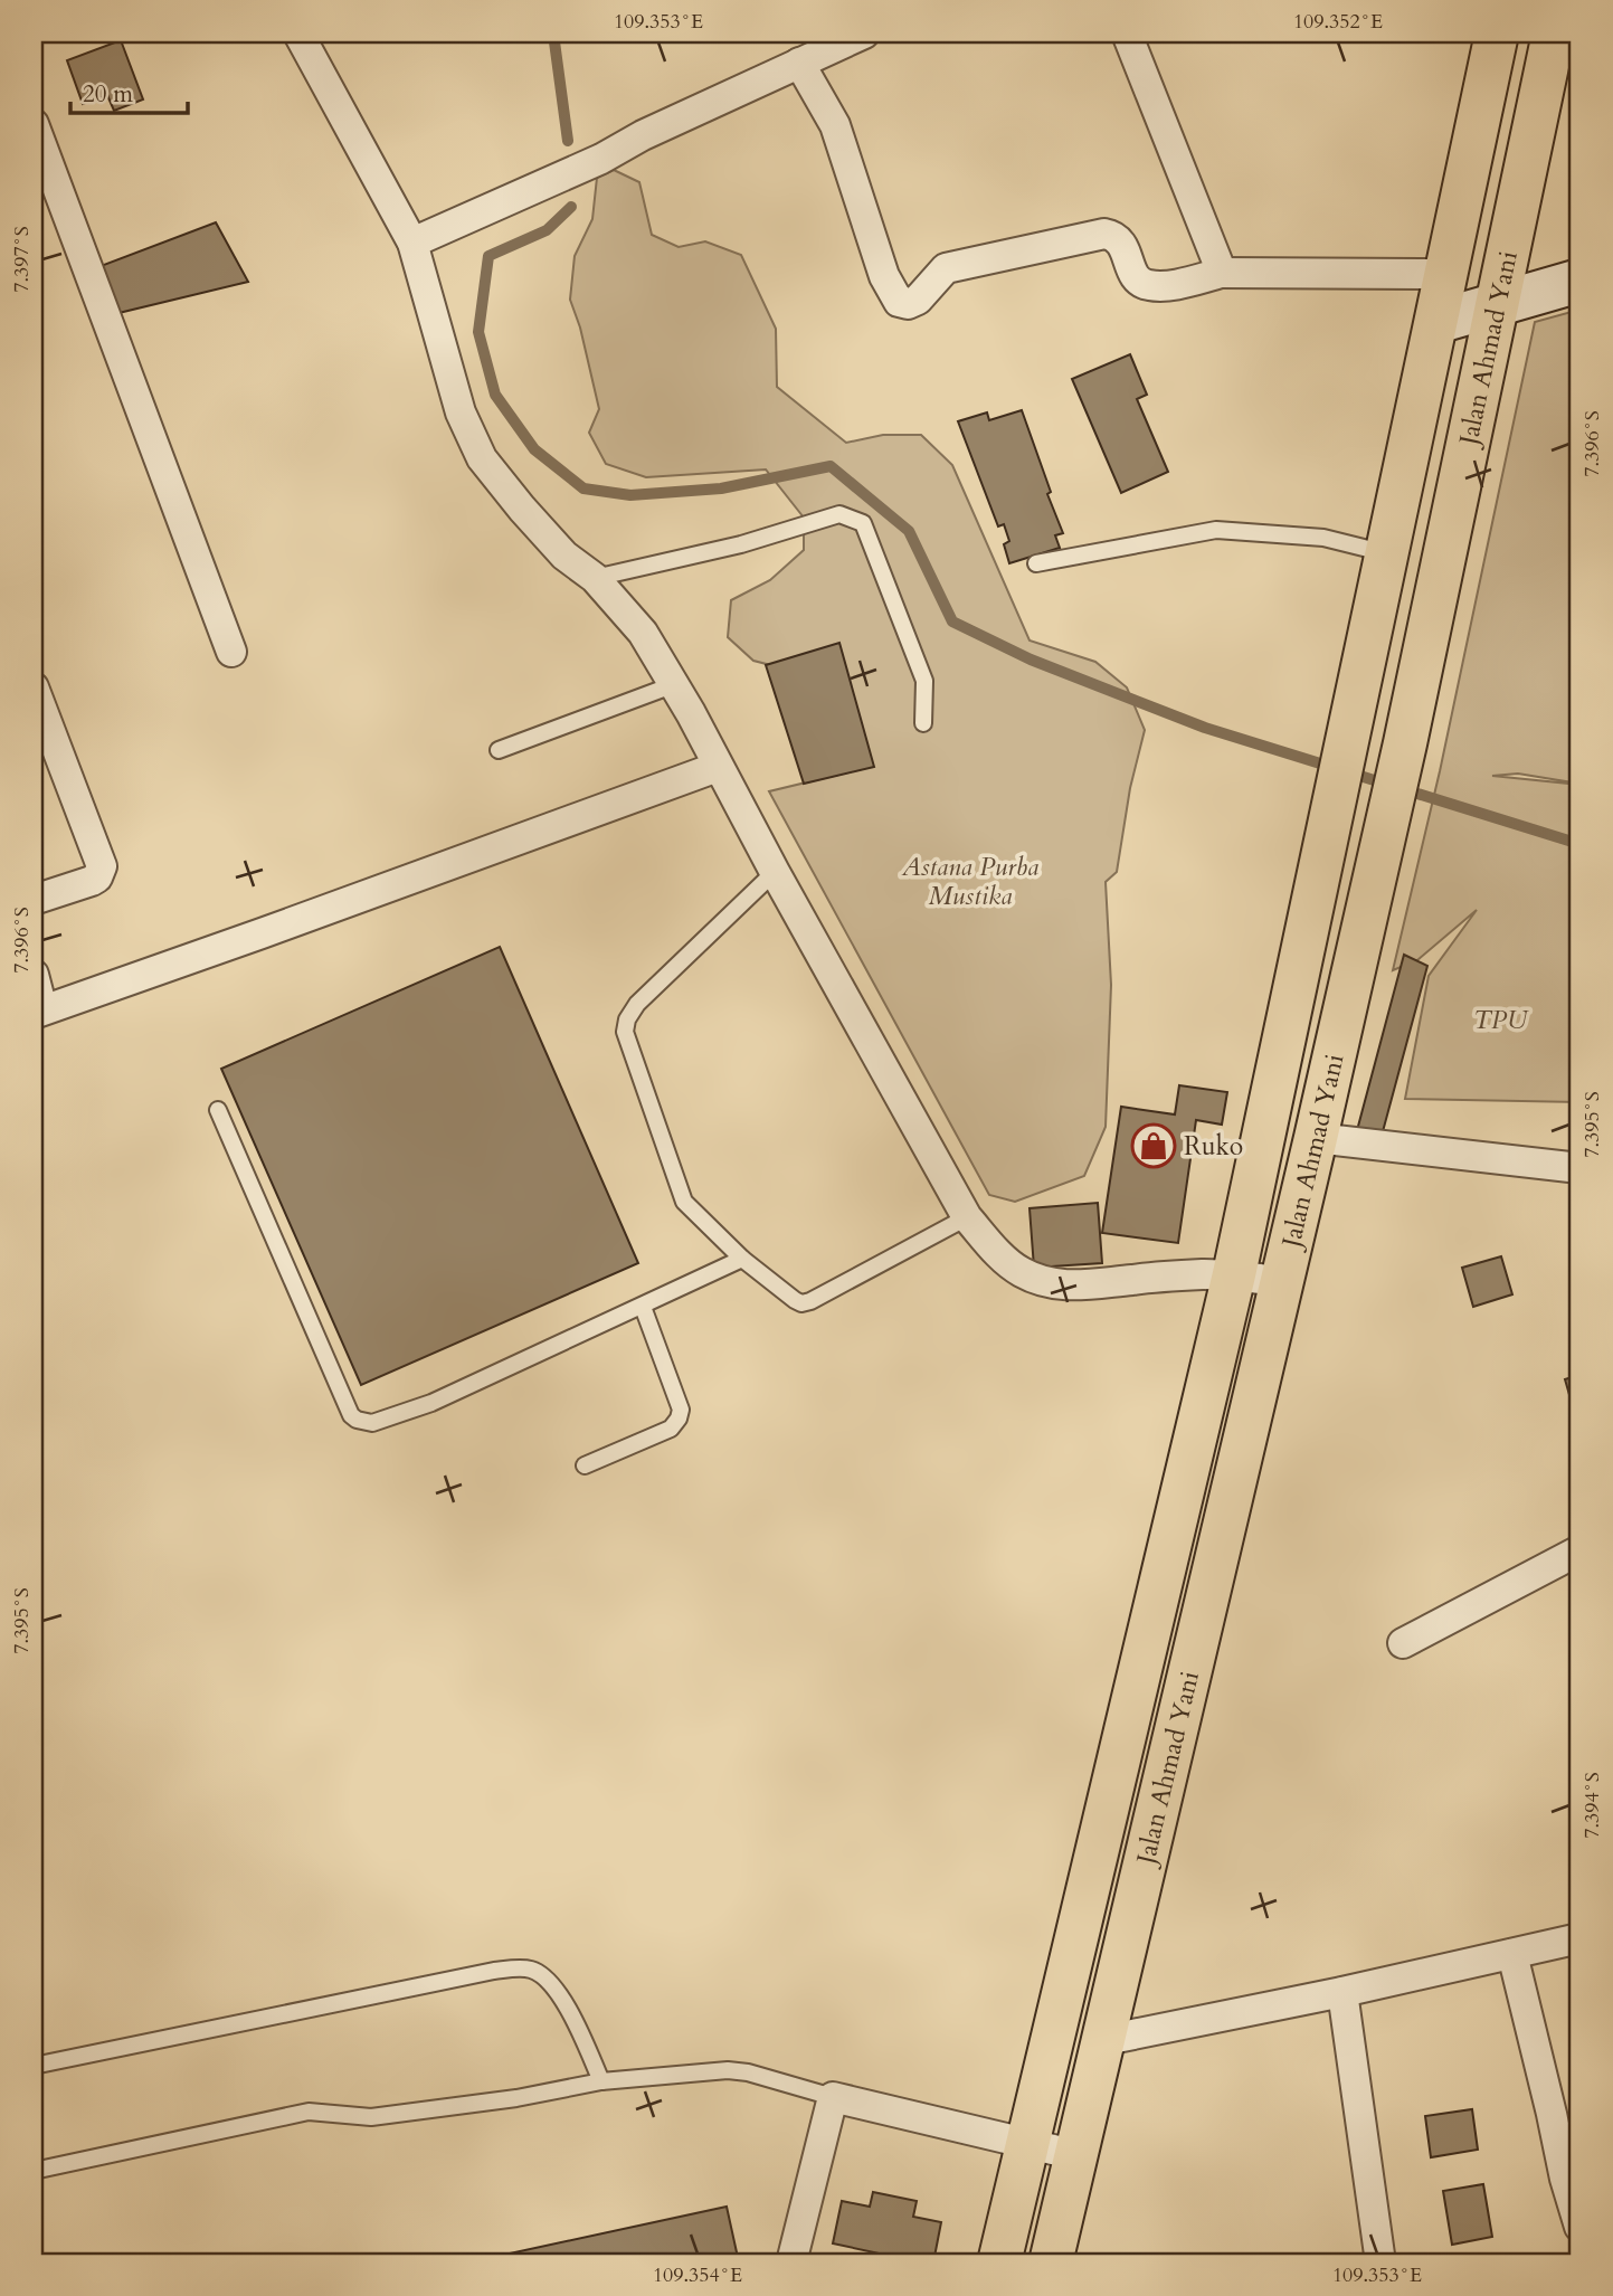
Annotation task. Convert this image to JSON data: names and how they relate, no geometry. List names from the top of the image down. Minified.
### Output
{"streets":{"main road":["Jalan Ahmad Yani"]},"parks":["Astana Purba Mustika","TPU"],"places":{"shop":["Ruko"]},"scale_bar":"20 m","coordinates":["109.353°E","109.352°E","7.397°S","7.396°S","7.395°S","7.394°S","109.354°E"]}
